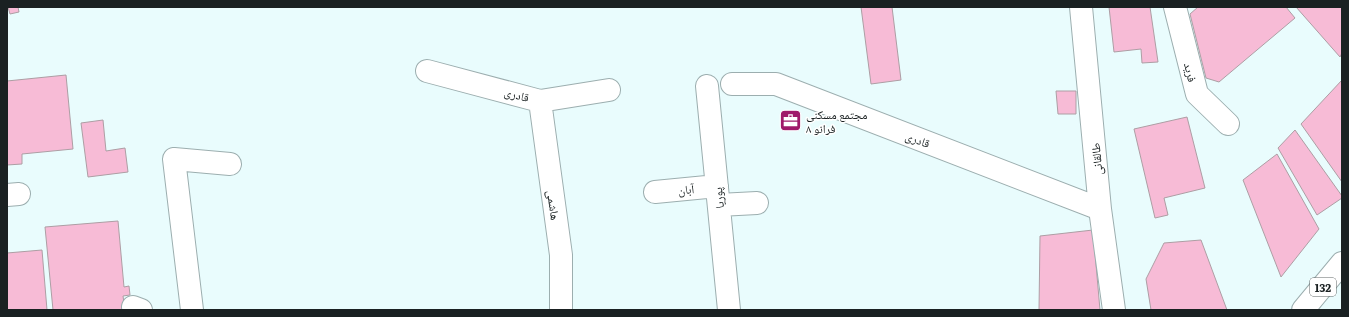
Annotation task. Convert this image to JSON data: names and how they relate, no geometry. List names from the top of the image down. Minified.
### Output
{"streets":{"street":["فرید","قادری","طالقانی","آبان","پوریا","هاشمی","132"]},"crossings":[["قادری","طالقانی"],["قادری","هاشمی"],["آبان","پوریا"]],"places":{"office":["مجتمع مسکنی فرانو ۸"]}}
